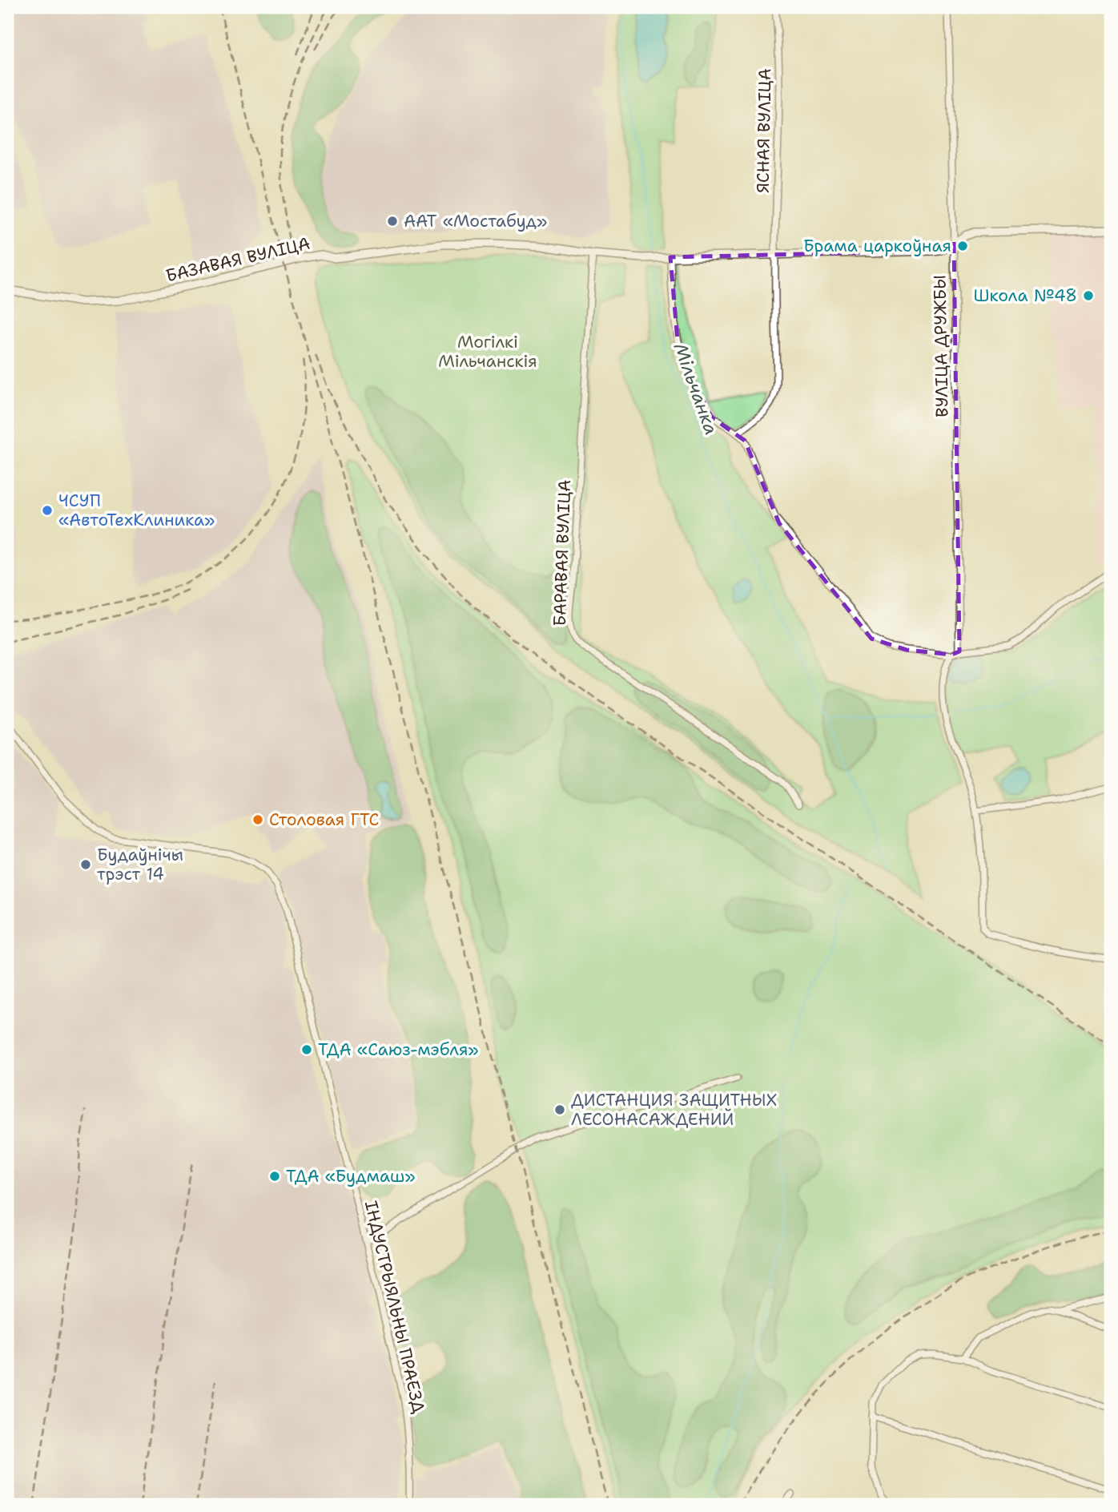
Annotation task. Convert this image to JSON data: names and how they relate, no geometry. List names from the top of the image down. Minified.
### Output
{"streets":{"street":["ЯСНАЯ ВУЛІЦА","БАЗАВАЯ ВУЛІЦА","ВУЛІЦА ДРУЖБЫ","БАРАВАЯ ВУЛІЦА","ІНДУСТРЫЯЛЬНЫ ПРАЕЗД"]},"crossings":[["ЯСНАЯ ВУЛІЦА","БАЗАВАЯ ВУЛІЦА"],["БАЗАВАЯ ВУЛІЦА","ВУЛІЦА ДРУЖБЫ"],["БАЗАВАЯ ВУЛІЦА","БАРАВАЯ ВУЛІЦА"]],"water":["Мільчанка"],"parks":["Могілкі Мільчанскія"],"places":["ААТ «Мостабуд»","Брама царкоўная","Школа №48","ЧСУП «АвтоТехКлиника»","Столовая ГТС","Будаўнічы трэст 14","ТДА «Саюз-мэбля»","ДИСТАНЦИЯ ЗАЩИТНЫХ ЛЕСОНАСАЖДЕНИЙ","ТДА «Будмаш»"]}
